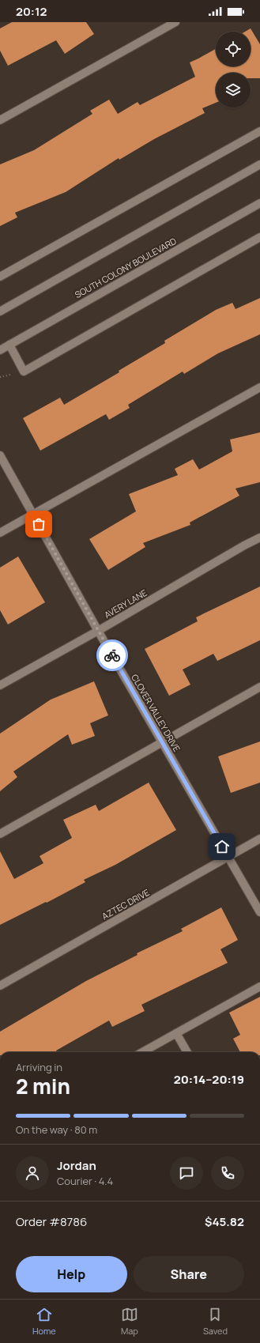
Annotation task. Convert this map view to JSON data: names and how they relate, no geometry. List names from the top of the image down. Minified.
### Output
{"streets":{"street":["SOUTH COLONY BOULEVARD","AVERY LANE","CLOVER VALLEY DRIVE","AZTEC DRIVE"]},"crossings":[["AVERY LANE","CLOVER VALLEY DRIVE"],["CLOVER VALLEY DRIVE","AZTEC DRIVE"]],"page":{"status":"20:12","heading":["2 min","Arriving in","20:14–20:19"],"panel":["Jordan","Courier · 4.4","Order #8786","$45.82"],"bar":"On the way · 80 m","buttons":["Help","Share"],"tabs":["Home","Map","Saved"]}}
